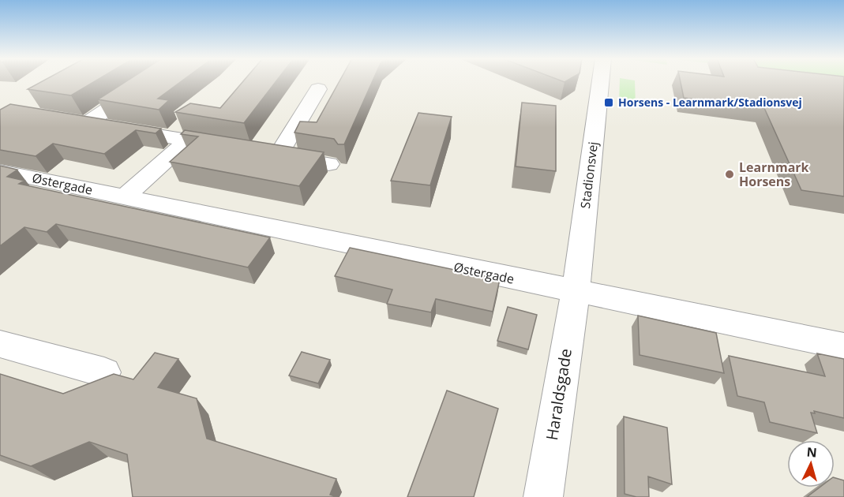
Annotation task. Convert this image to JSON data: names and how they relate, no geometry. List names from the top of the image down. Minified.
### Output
{"streets":{"street":["Stadionsvej","Østergade","Haraldsgade"]},"crossings":[["Stadionsvej","Østergade"],["Stadionsvej","Haraldsgade"],["Østergade","Haraldsgade"]],"places":{"transit":["Horsens - Learnmark/Stadionsvej"],"other":["Learnmark Horsens"]},"north":"top"}
